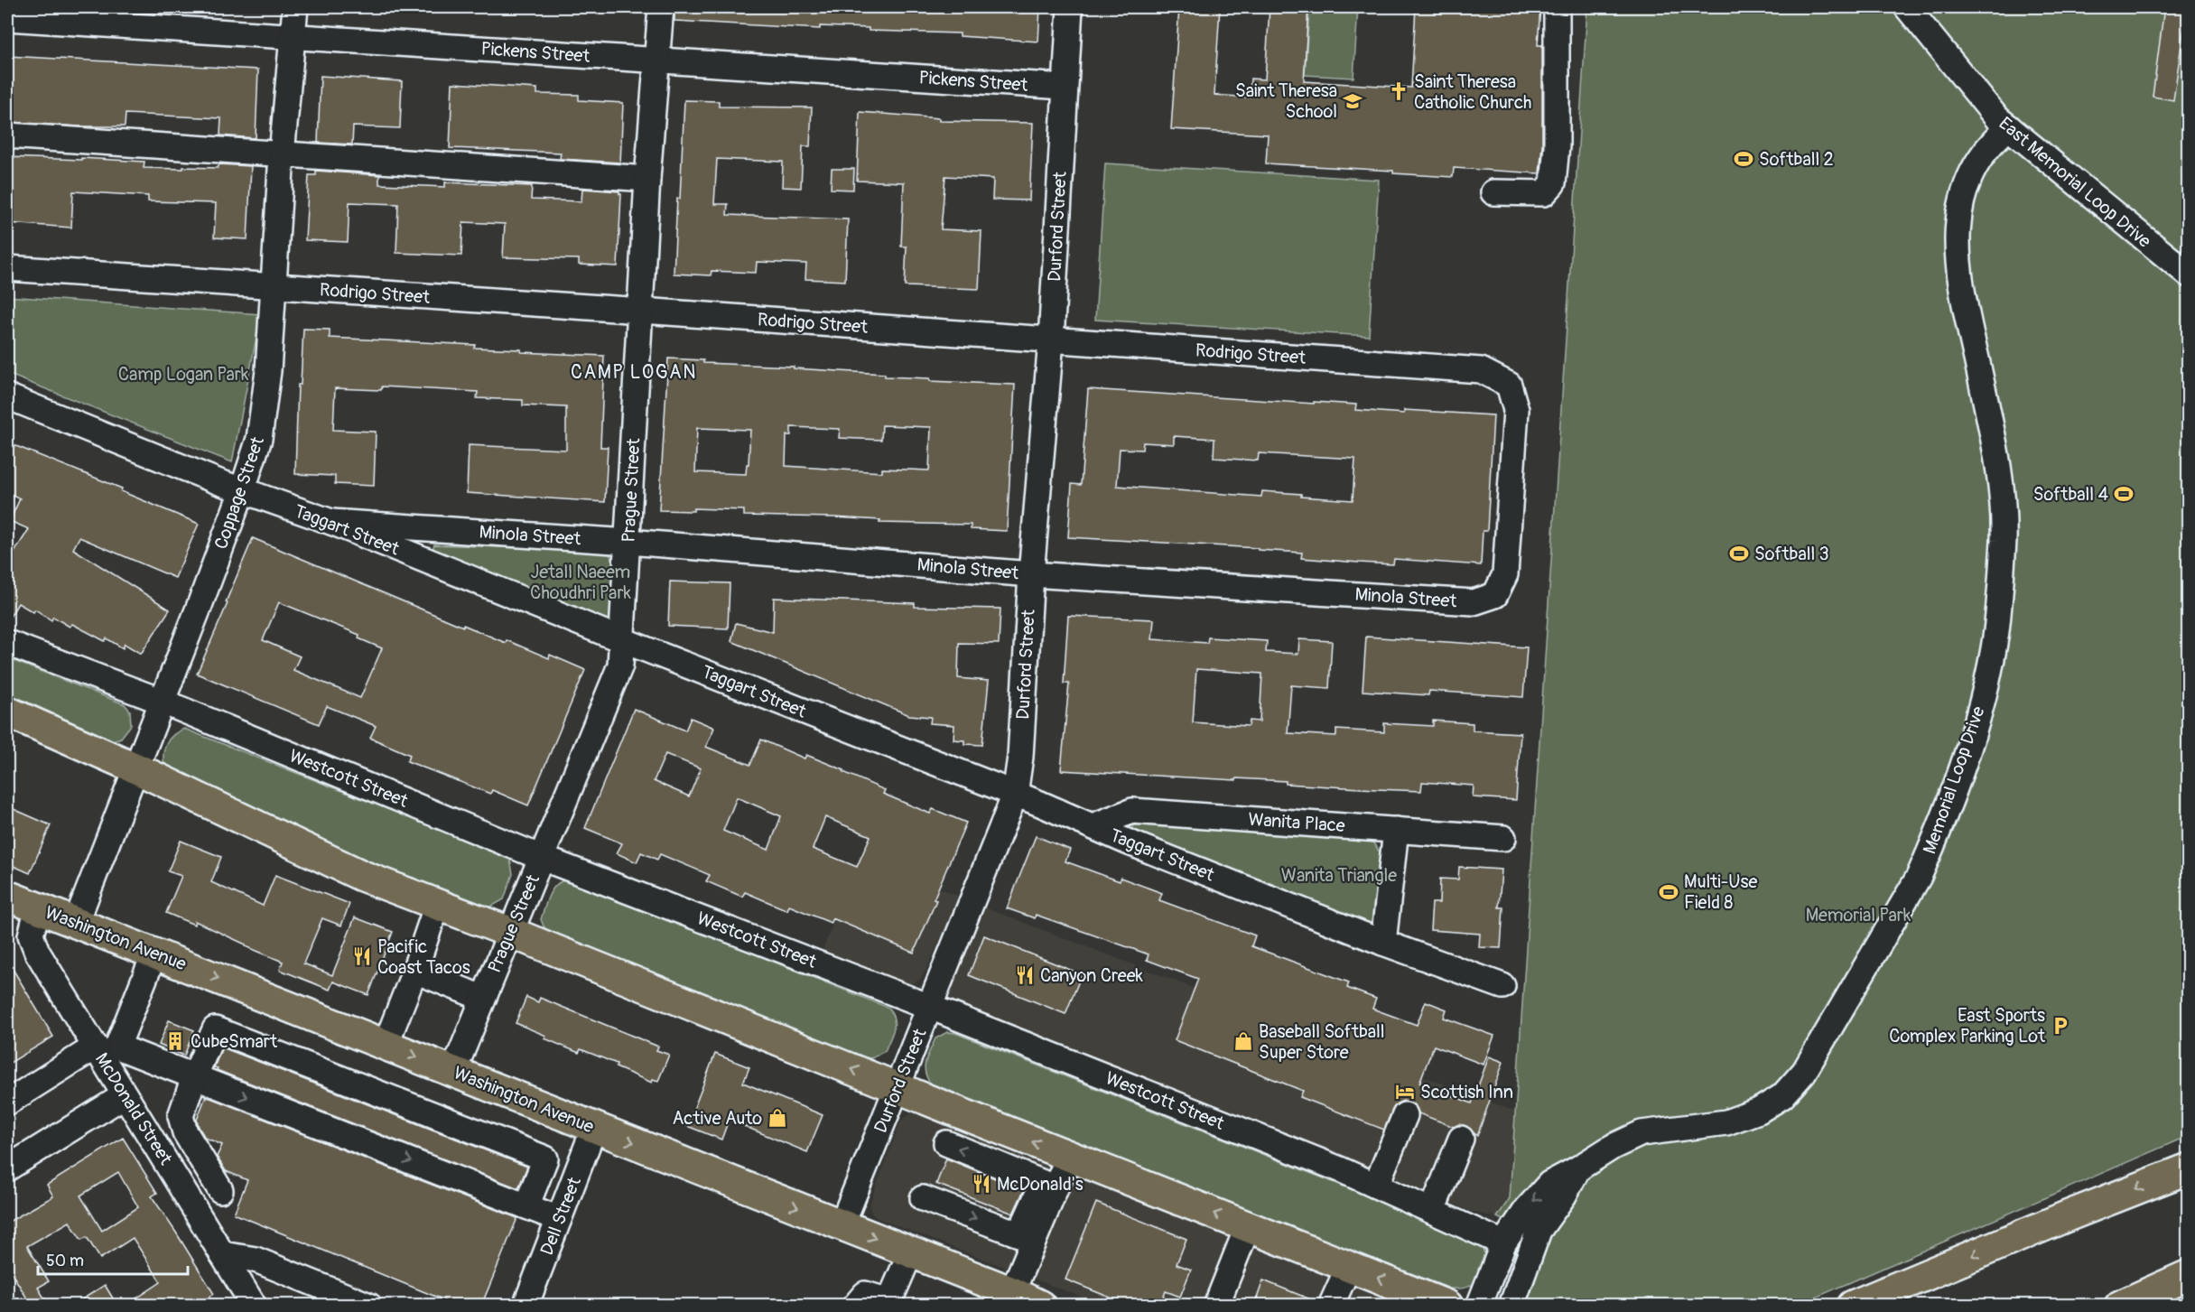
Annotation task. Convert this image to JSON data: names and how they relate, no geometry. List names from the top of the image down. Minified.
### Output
{"streets":{"main road":["Washington Avenue"],"street":["Pickens Street","East Memorial Loop Drive","Durford Street","Rodrigo Street","Prague Street","Coppage Street","Taggart Street","Minola Street","Westcott Street","Memorial Loop Drive","Wanita Place","McDonald Street","Dell Street"]},"crossings":[["Pickens Street","Durford Street"],["Pickens Street","Prague Street"],["Pickens Street","Coppage Street"],["East Memorial Loop Drive","Memorial Loop Drive"],["Durford Street","Rodrigo Street"],["Durford Street","Taggart Street"],["Durford Street","Minola Street"],["Durford Street","Westcott Street"],["Durford Street","Washington Avenue"],["Rodrigo Street","Prague Street"],["Rodrigo Street","Coppage Street"],["Rodrigo Street","Minola Street"],["Prague Street","Taggart Street"],["Prague Street","Minola Street"],["Prague Street","Westcott Street"],["Prague Street","Washington Avenue"],["Coppage Street","Taggart Street"],["Coppage Street","Westcott Street"],["Coppage Street","Washington Avenue"],["Taggart Street","Minola Street"],["Taggart Street","Wanita Place"],["Westcott Street","Memorial Loop Drive"],["Washington Avenue","McDonald Street"],["Washington Avenue","Dell Street"]],"districts":["CAMP LOGAN"],"parks":["Camp Logan Park","Jetall Naeem Choudhri Park","Wanita Triangle","Memorial Park"],"places":{"church":["Saint Theresa Catholic Church"],"school or university":["Saint Theresa School"],"sports":["Softball 2","Softball 4","Softball 3","Multi-Use Field 8"],"restaurant":["Pacific Coast Tacos","Canyon Creek","McDonald's"],"parking":["East Sports Complex Parking Lot"],"building":["CubeSmart"],"shop":["Baseball Softball Super Store","Active Auto"],"hotel":["Scottish Inn"]},"scale_bar":"50 m"}
